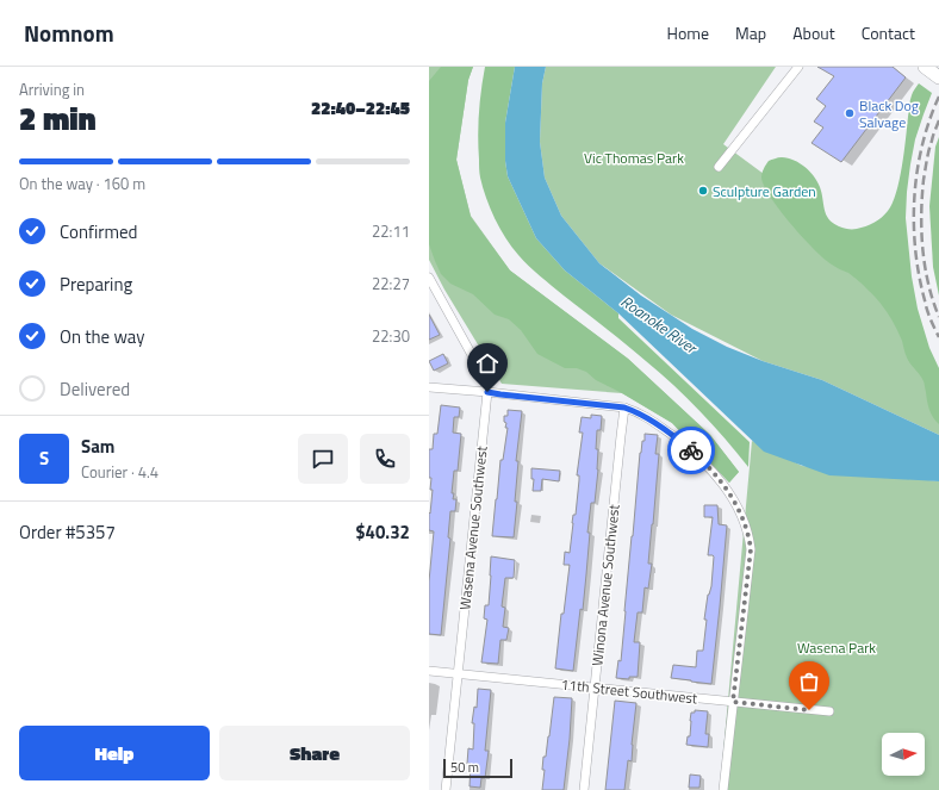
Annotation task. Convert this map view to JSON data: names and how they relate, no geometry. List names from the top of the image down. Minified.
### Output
{"streets":{"street":["Wasena Avenue Southwest","Winona Avenue Southwest","11th Street Southwest"]},"crossings":[["Wasena Avenue Southwest","11th Street Southwest"],["Winona Avenue Southwest","11th Street Southwest"]],"water":["Roanoke River"],"parks":["Vic Thomas Park","Wasena Park"],"places":["Black Dog Salvage","Sculpture Garden"],"scale_bar":"50 m","north":"right","page":{"header":"Nomnom","nav":["Home","Map","About","Contact"],"heading":["2 min","Arriving in","22:40–22:45"],"panel":["Sam","Courier · 4.4","Order #5357","$40.32"],"bar":"On the way · 160 m","list":[["Confirmed","22:11"],["Preparing","22:27"],["On the way","22:30"],"Delivered"],"round":"S","buttons":["Help","Share"],"scale":"50 m"}}
